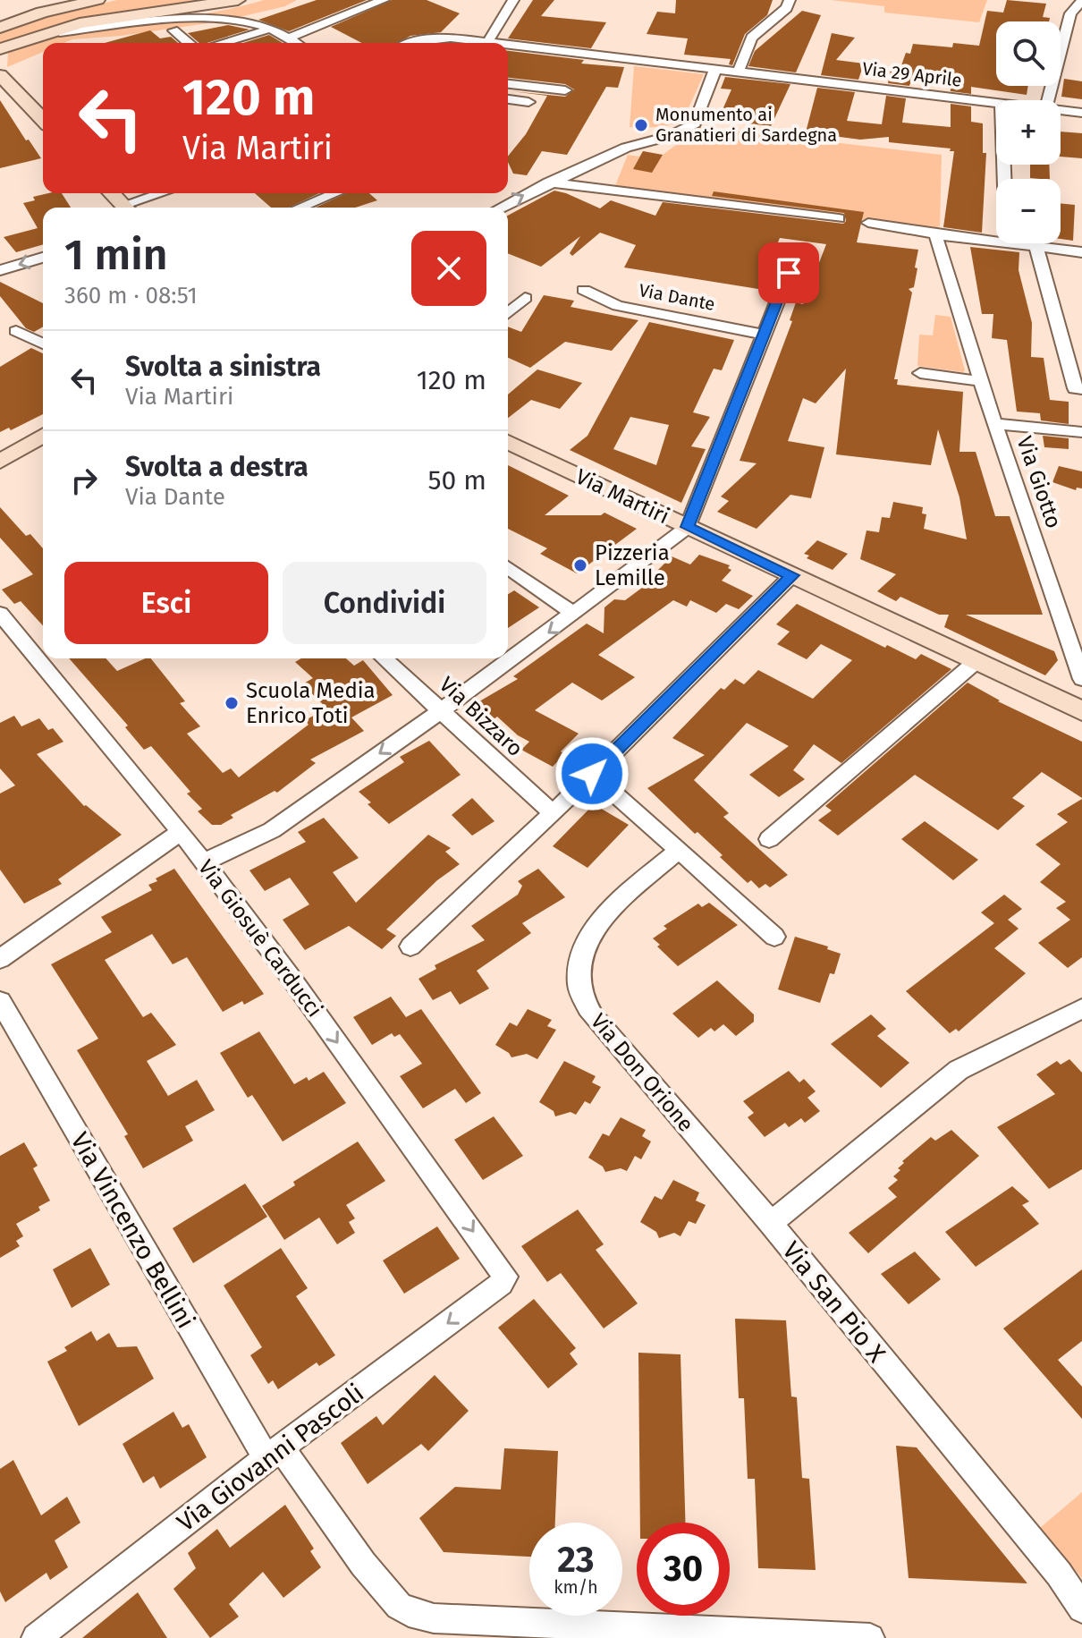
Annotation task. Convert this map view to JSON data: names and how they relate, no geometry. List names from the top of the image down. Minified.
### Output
{"streets":{"street":["Via 29 Aprile","Via Dante","Via Giotto","Via Martiri","Via Bizzaro","Via Giosuè Carducci","Via Don Orione","Via Vincenzo Bellini","Via San Pio X","Via Giovanni Pascoli"]},"crossings":[["Via Giosuè Carducci","Via Giovanni Pascoli"],["Via Don Orione","Via San Pio X"],["Via Vincenzo Bellini","Via Giovanni Pascoli"]],"one_way":["Via Giosuè Carducci","Via Giovanni Pascoli"],"places":["Monumento ai Granatieri di Sardegna","Pizzeria Lemille","Scuola Media Enrico Toti"],"page":{"map_buttons":["+","−"],"turn":["120 m","Via Martiri"],"heading":["1 min","360 m · 08:51"],"list":[{"name":"Svolta a sinistra","note":"Via Martiri","value":"120 m"},{"name":"Svolta a destra","note":"Via Dante","value":"50 m"}],"buttons":["Esci","Condividi"],"speed":"23 km/h","limit":"30"}}
